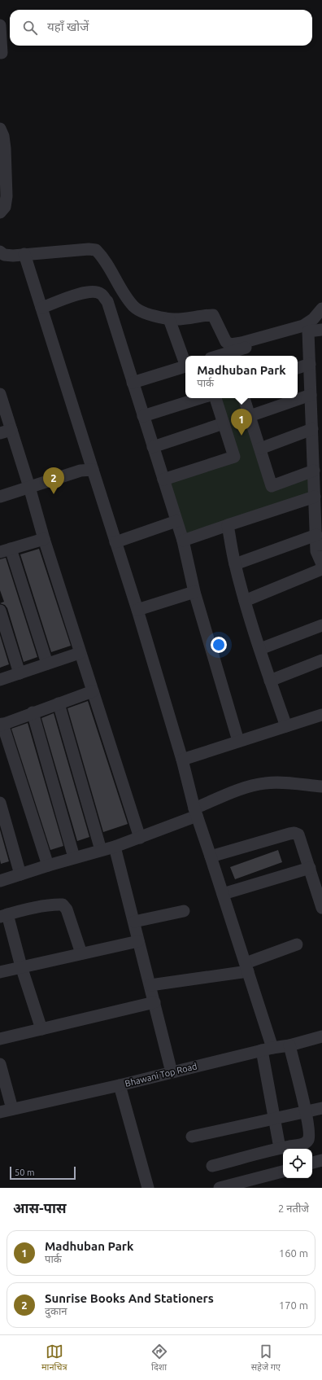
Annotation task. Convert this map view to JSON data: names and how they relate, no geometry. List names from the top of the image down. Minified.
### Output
{"streets":{"street":["Bhawani Top Road"]},"scale_bar":"50 m","page":{"search":"यहाँ खोजें","popup":["Madhuban Park","पार्क"],"pins":["1","2"],"scale":"50 m","heading":["आस-पास","2 नतीजे"],"list":[{"mark":"1","name":"Madhuban Park","note":"पार्क","value":"160 m"},{"mark":"2","name":"Sunrise Books And Stationers","note":"दुकान","value":"170 m"}],"nav":["मानचित्र","दिशा","सहेजे गए"]}}
